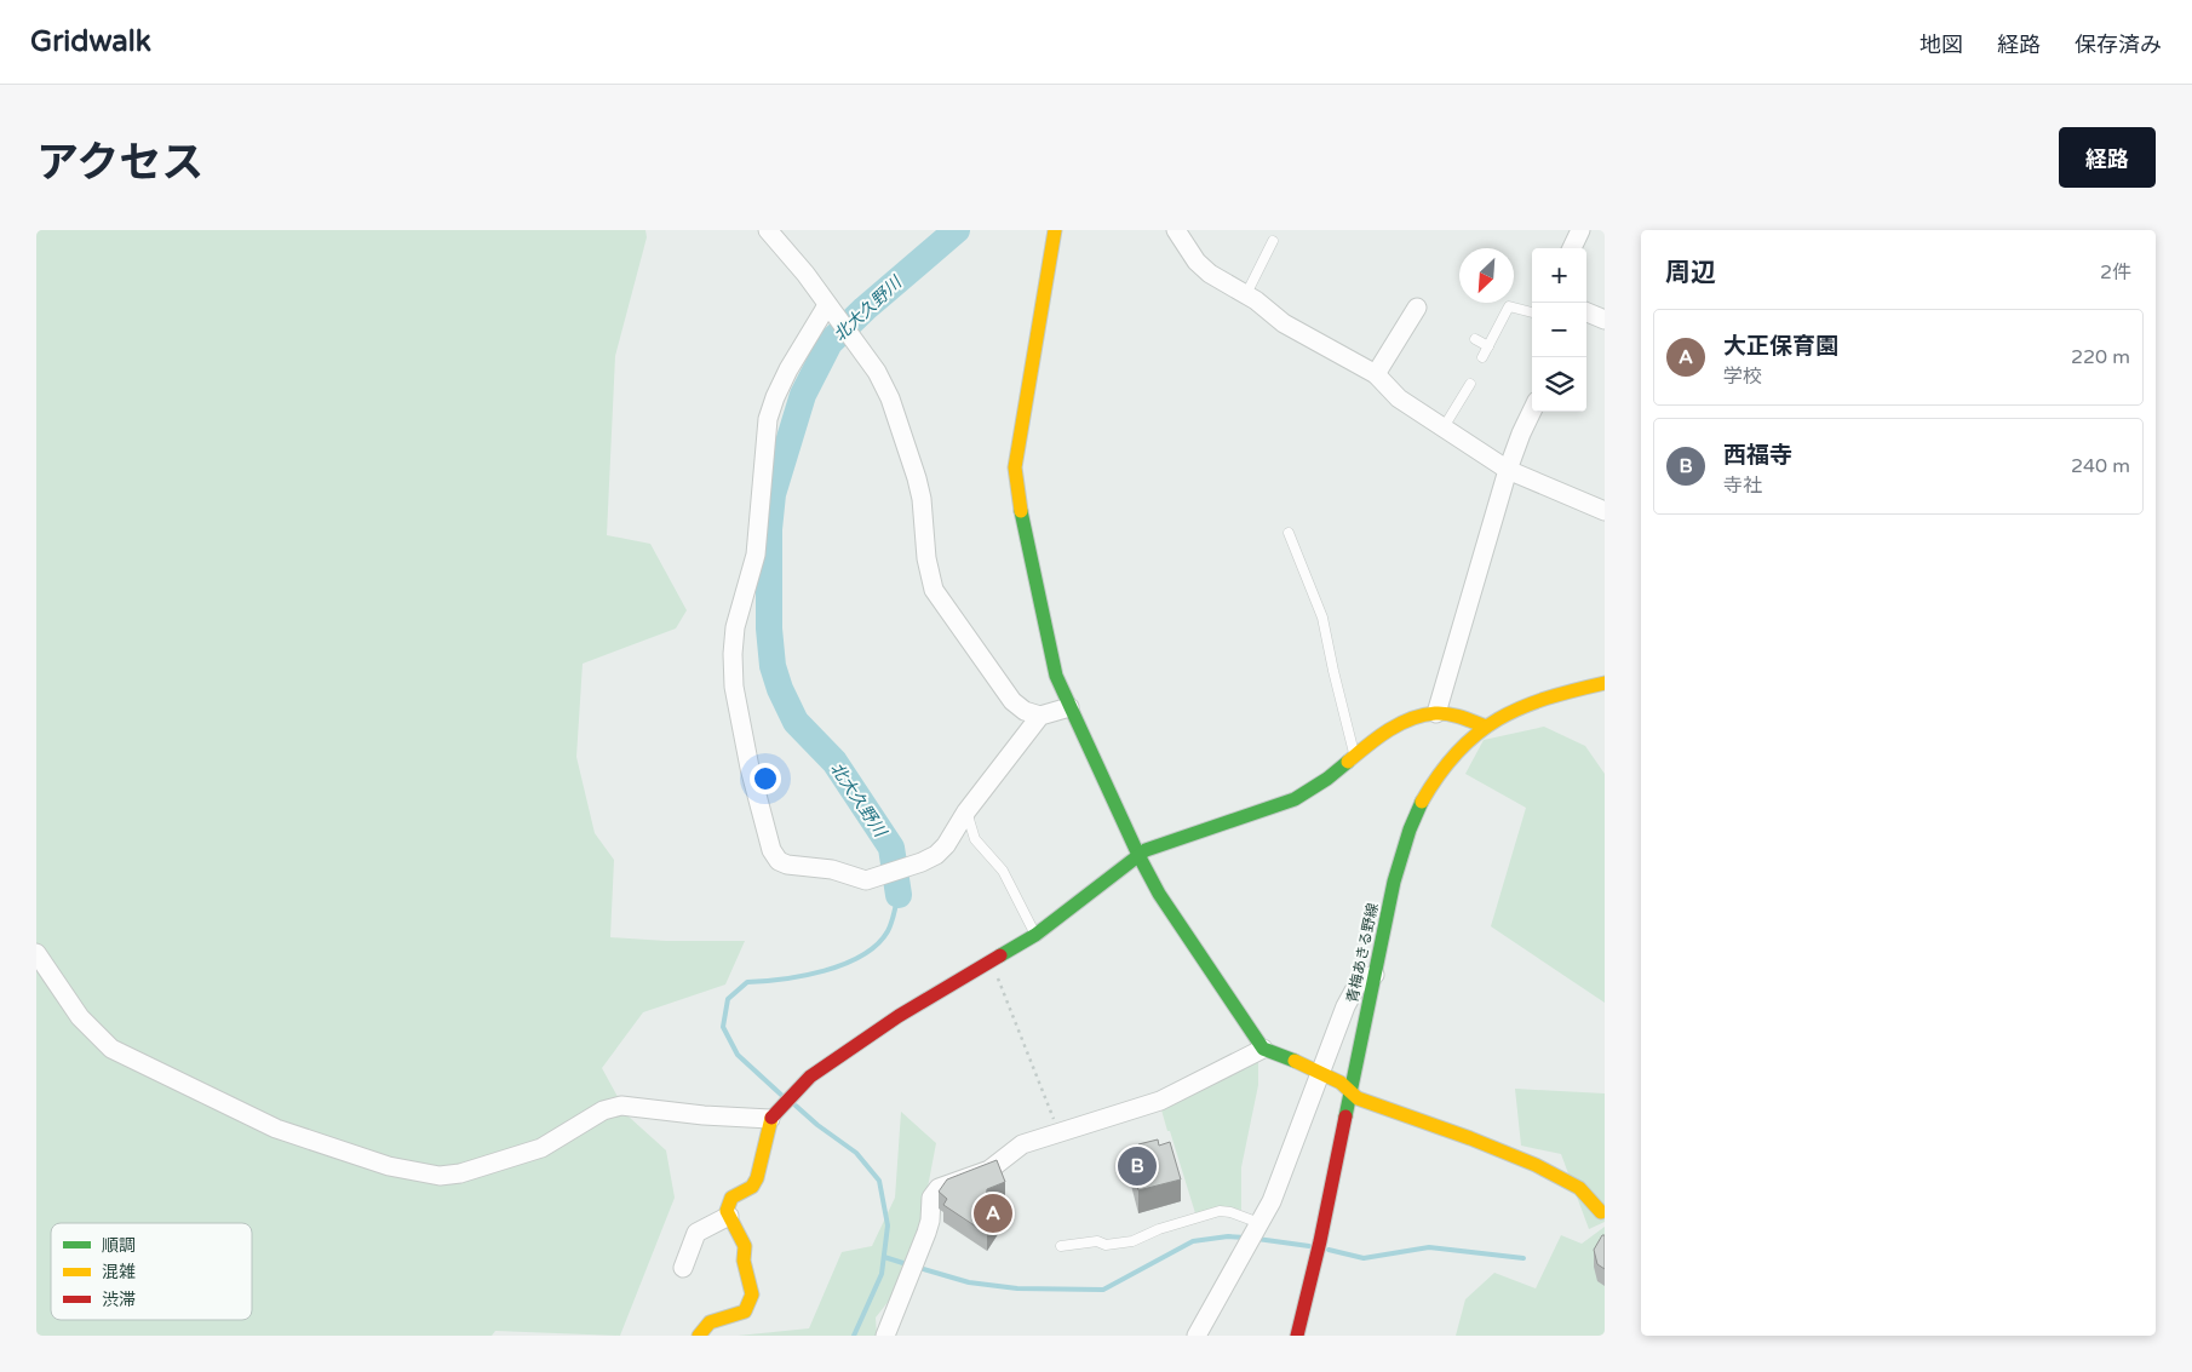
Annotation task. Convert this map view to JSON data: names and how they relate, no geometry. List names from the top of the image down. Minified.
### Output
{"streets":{"street":["青梅あきる野線"]},"water":["北大久野川"],"legend":["順調","混雑","渋滞"],"north":"bottom left","page":{"header":"Gridwalk","nav":["地図","経路","保存済み"],"title":"アクセス","buttons":"経路","heading":["周辺","2件"],"map_buttons":["+","−"],"list":[{"mark":"A","name":"大正保育園","note":"学校","value":"220 m"},{"mark":"B","name":"西福寺","note":"寺社","value":"240 m"}],"pins":["B","A"]}}
